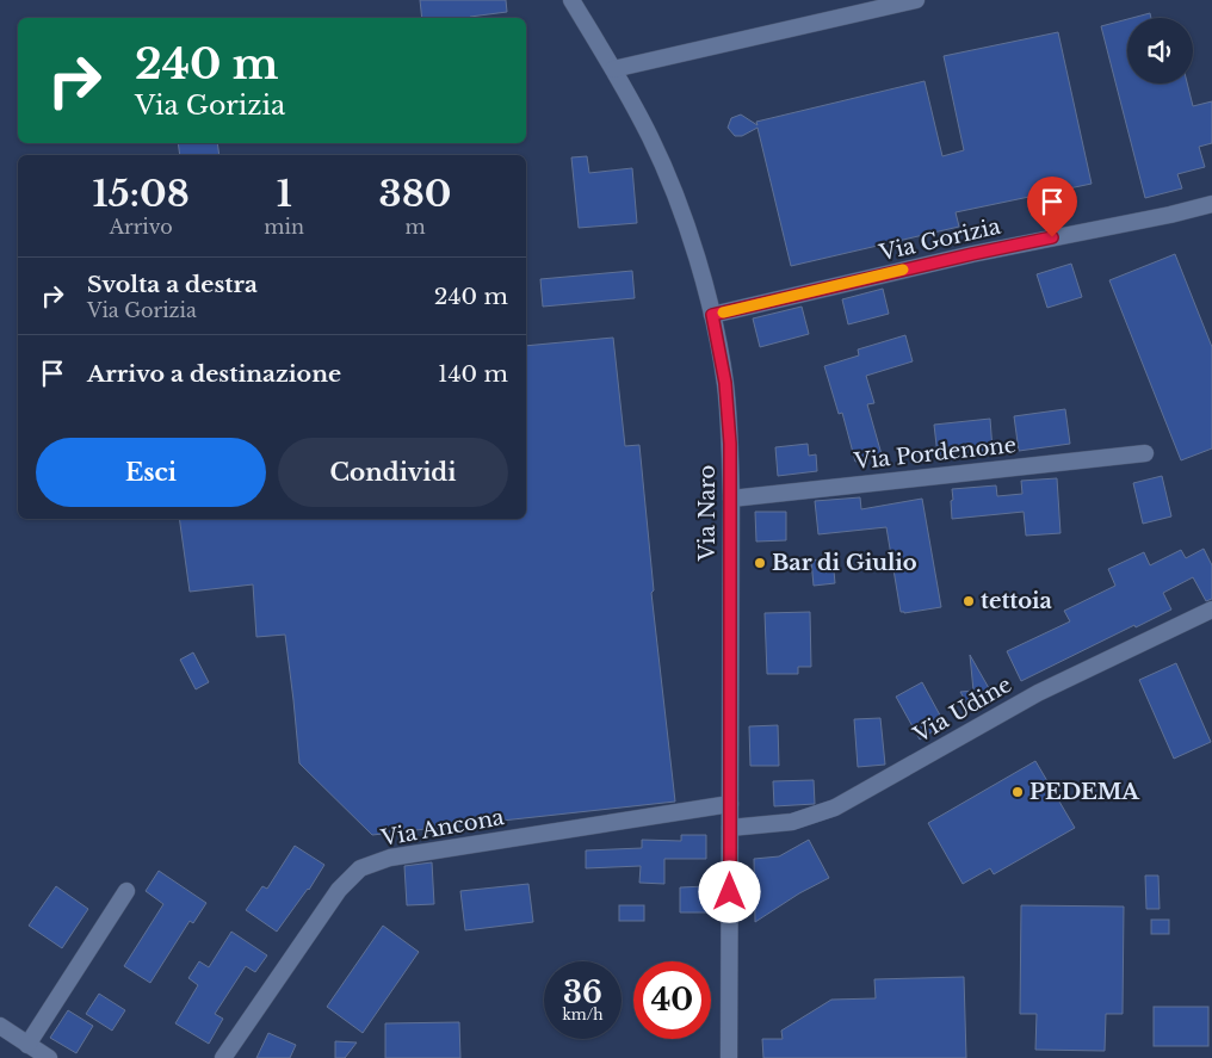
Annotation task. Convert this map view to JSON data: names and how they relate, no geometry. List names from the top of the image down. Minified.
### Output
{"streets":{"street":["Via Gorizia","Via Pordenone","Via Naro","Via Udine","Via Ancona"]},"crossings":[["Via Gorizia","Via Naro"],["Via Pordenone","Via Naro"],["Via Naro","Via Udine"],["Via Naro","Via Ancona"]],"places":["Bar di Giulio","tettoia","PEDEMA"],"page":{"turn":["240 m","Via Gorizia"],"eta":["15:08","Arrivo","1","min","380","m"],"list":[{"name":"Svolta a destra","note":"Via Gorizia","value":"240 m"},{"name":"Arrivo a destinazione","value":"140 m"}],"buttons":["Esci","Condividi"],"speed":"36 km/h","limit":"40"}}
